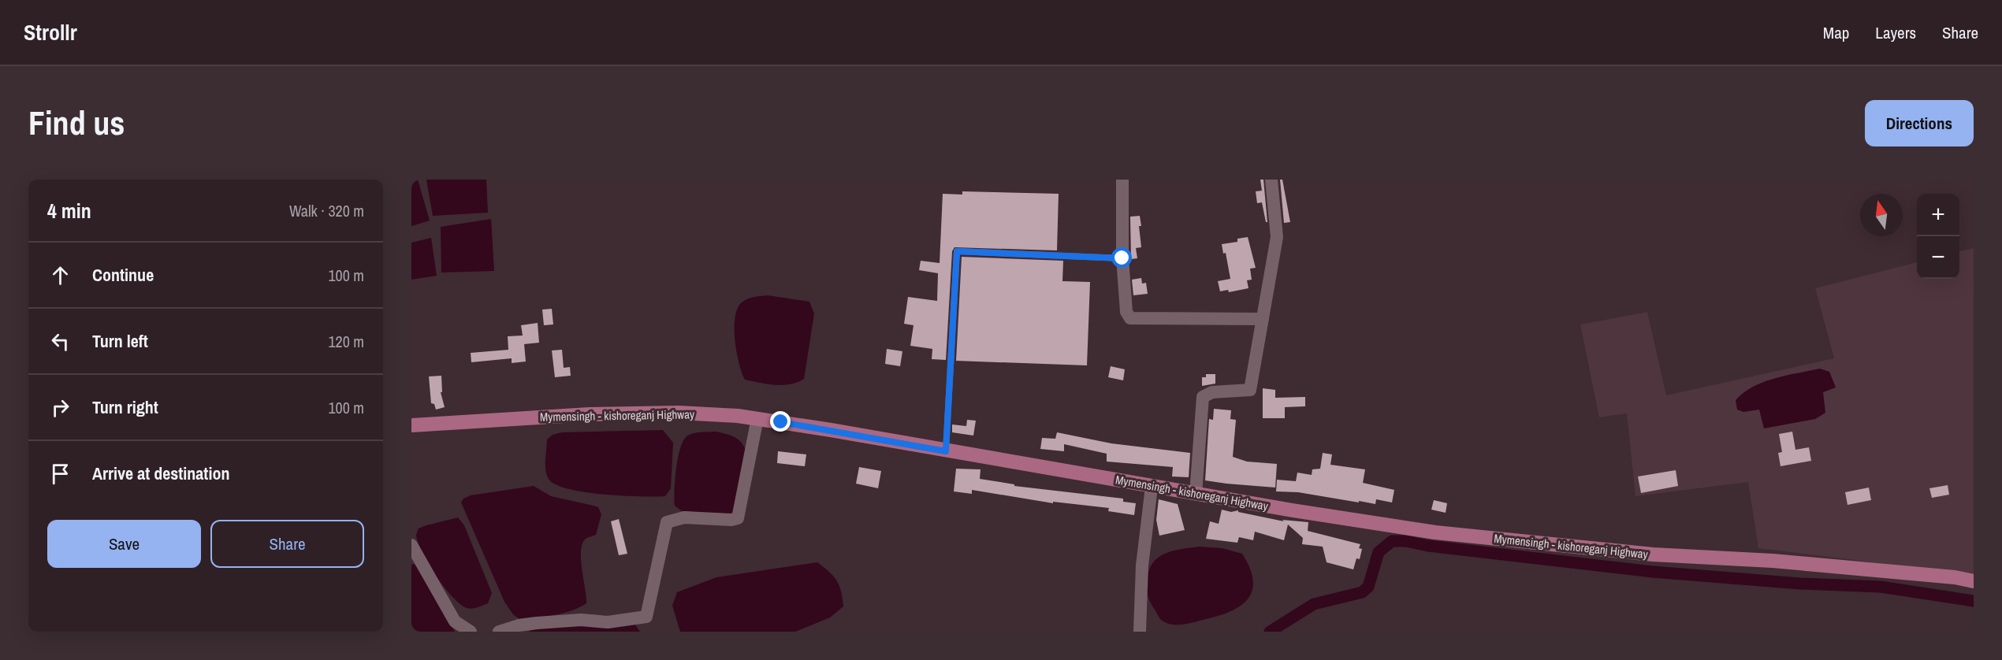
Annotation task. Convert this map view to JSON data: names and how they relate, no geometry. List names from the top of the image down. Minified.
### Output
{"streets":{"main road":["Mymensingh - kishoreganj Highway"]},"north":"top","page":{"header":"Strollr","nav":["Map","Layers","Share"],"buttons":["Directions",["Save","Share"]],"title":"Find us","heading":["4 min","Walk · 320 m"],"map_buttons":["+","−"],"list":[["Continue","100 m"],["Turn left","120 m"],["Turn right","100 m"],"Arrive at destination"]}}
